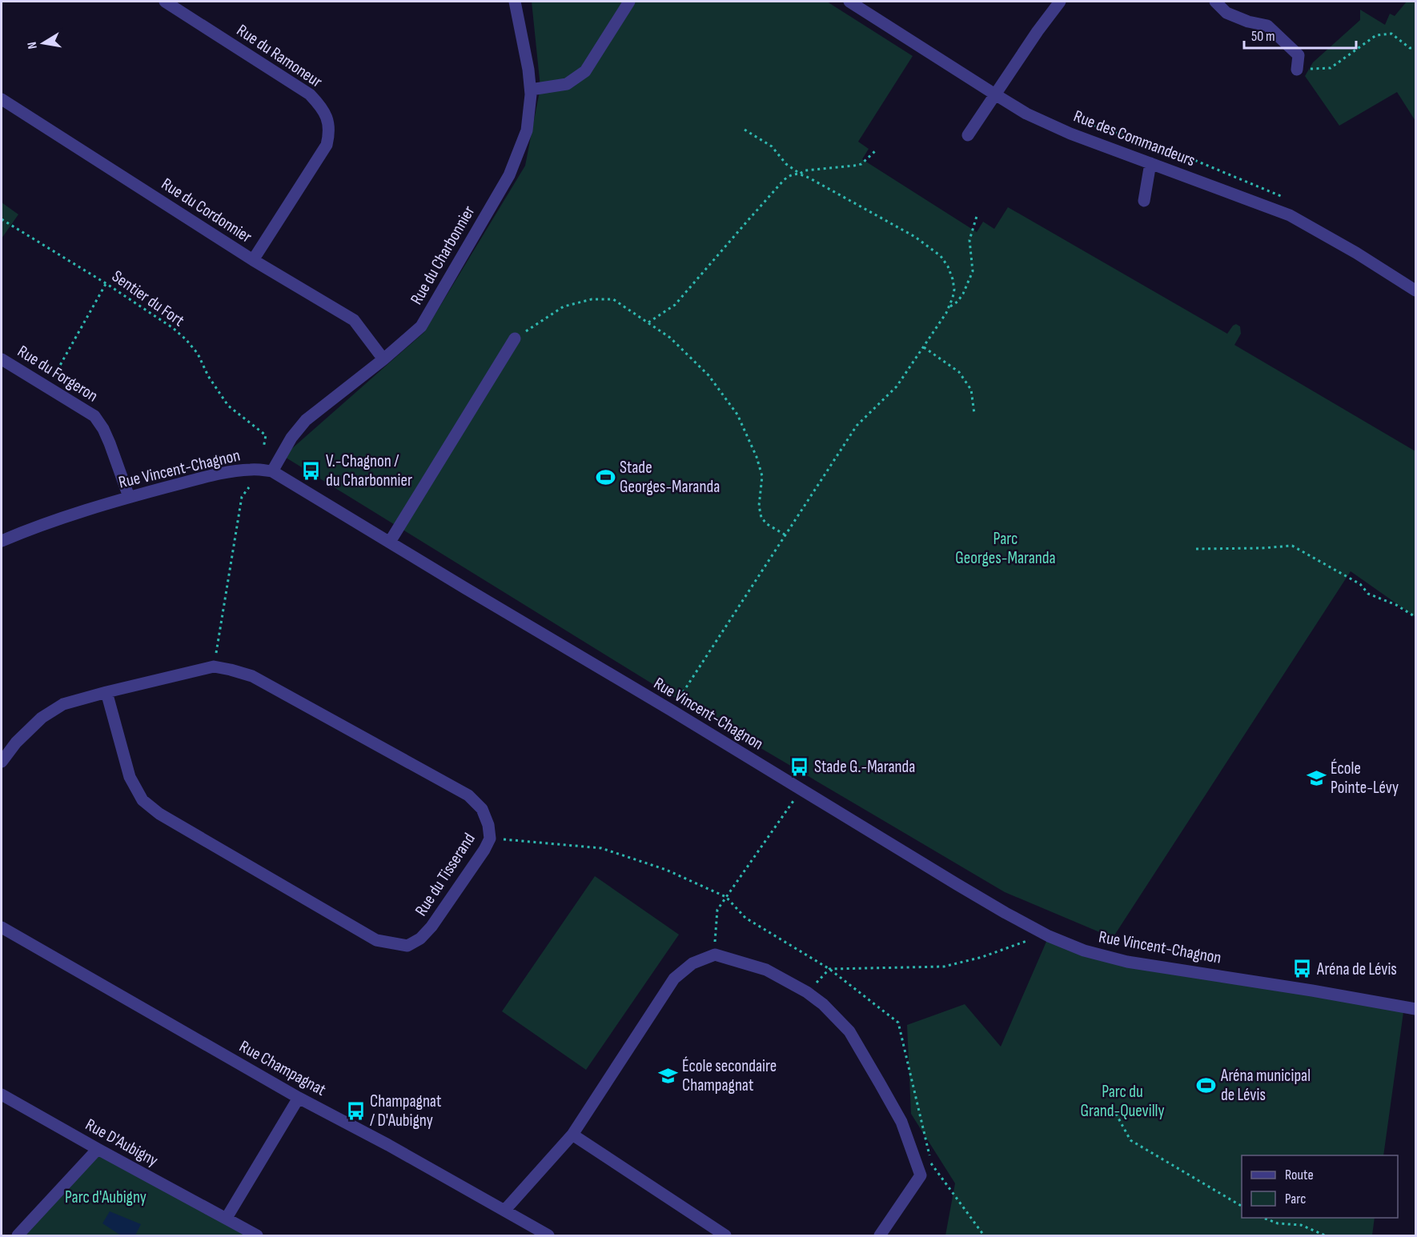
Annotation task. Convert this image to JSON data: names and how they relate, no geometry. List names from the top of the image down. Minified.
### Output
{"streets":{"street":["Rue du Ramoneur","Rue des Commandeurs","Rue du Cordonnier","Rue du Charbonnier","Rue du Forgeron","Rue Vincent-Chagnon","Rue du Tisserand","Rue Champagnat","Rue D'Aubigny"],"path":["Sentier du Fort"]},"crossings":[["Rue du Ramoneur","Rue du Cordonnier"],["Rue du Cordonnier","Rue du Charbonnier"],["Rue du Charbonnier","Rue Vincent-Chagnon"],["Rue du Forgeron","Rue Vincent-Chagnon"]],"parks":["Parc Georges-Maranda","Parc du Grand-Quevilly","Parc d'Aubigny"],"places":{"bus stop":["V.-Chagnon / du Charbonnier","Stade G.-Maranda","Aréna de Lévis","Champagnat / D'Aubigny"],"sports":["Stade Georges-Maranda","Aréna municipal de Lévis"],"school or university":["École Pointe-Lévy","École secondaire Champagnat"]},"legend":["Route","Parc"],"scale_bar":"50 m","north":"left"}
